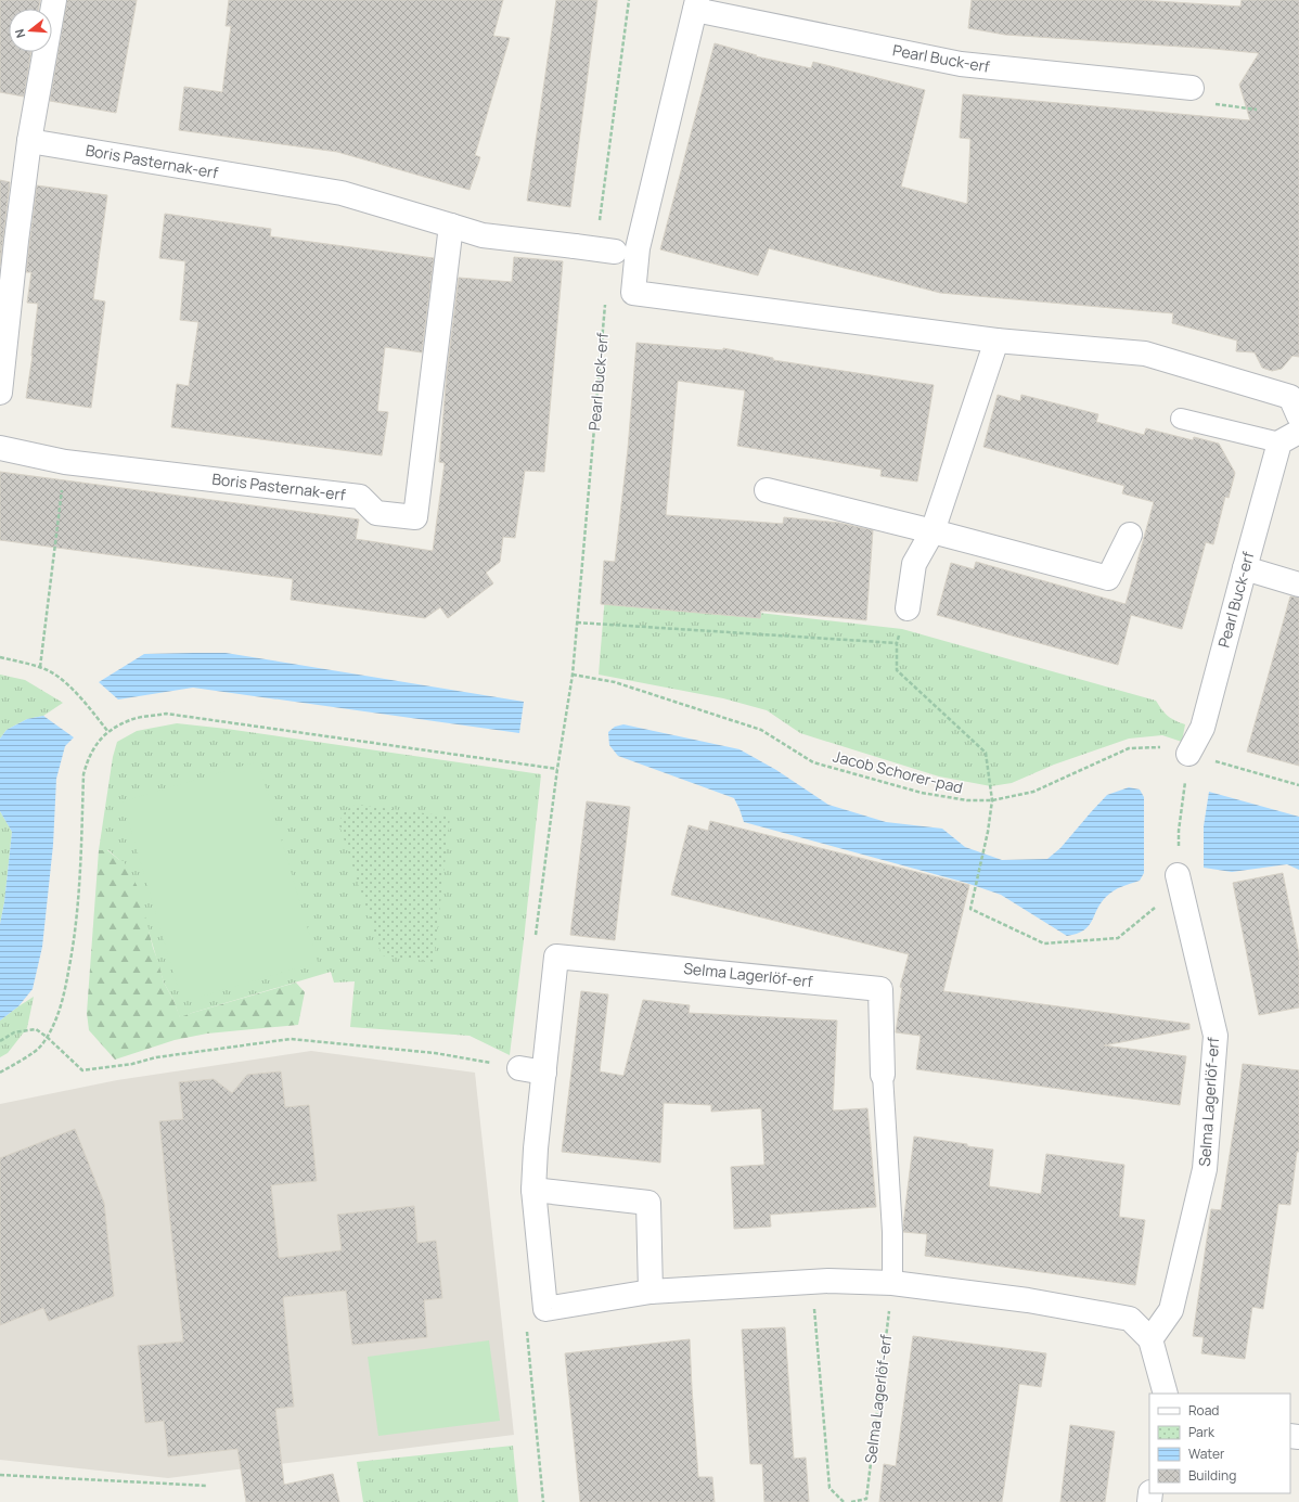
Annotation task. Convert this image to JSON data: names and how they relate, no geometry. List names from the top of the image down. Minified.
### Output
{"streets":{"street":["Pearl Buck-erf","Boris Pasternak-erf","Selma Lagerlöf-erf"],"path":["Jacob Schorer-pad"]},"crossings":[["Pearl Buck-erf","Jacob Schorer-pad"]],"legend":["Road","Park","Water","Building"],"north":"left"}
